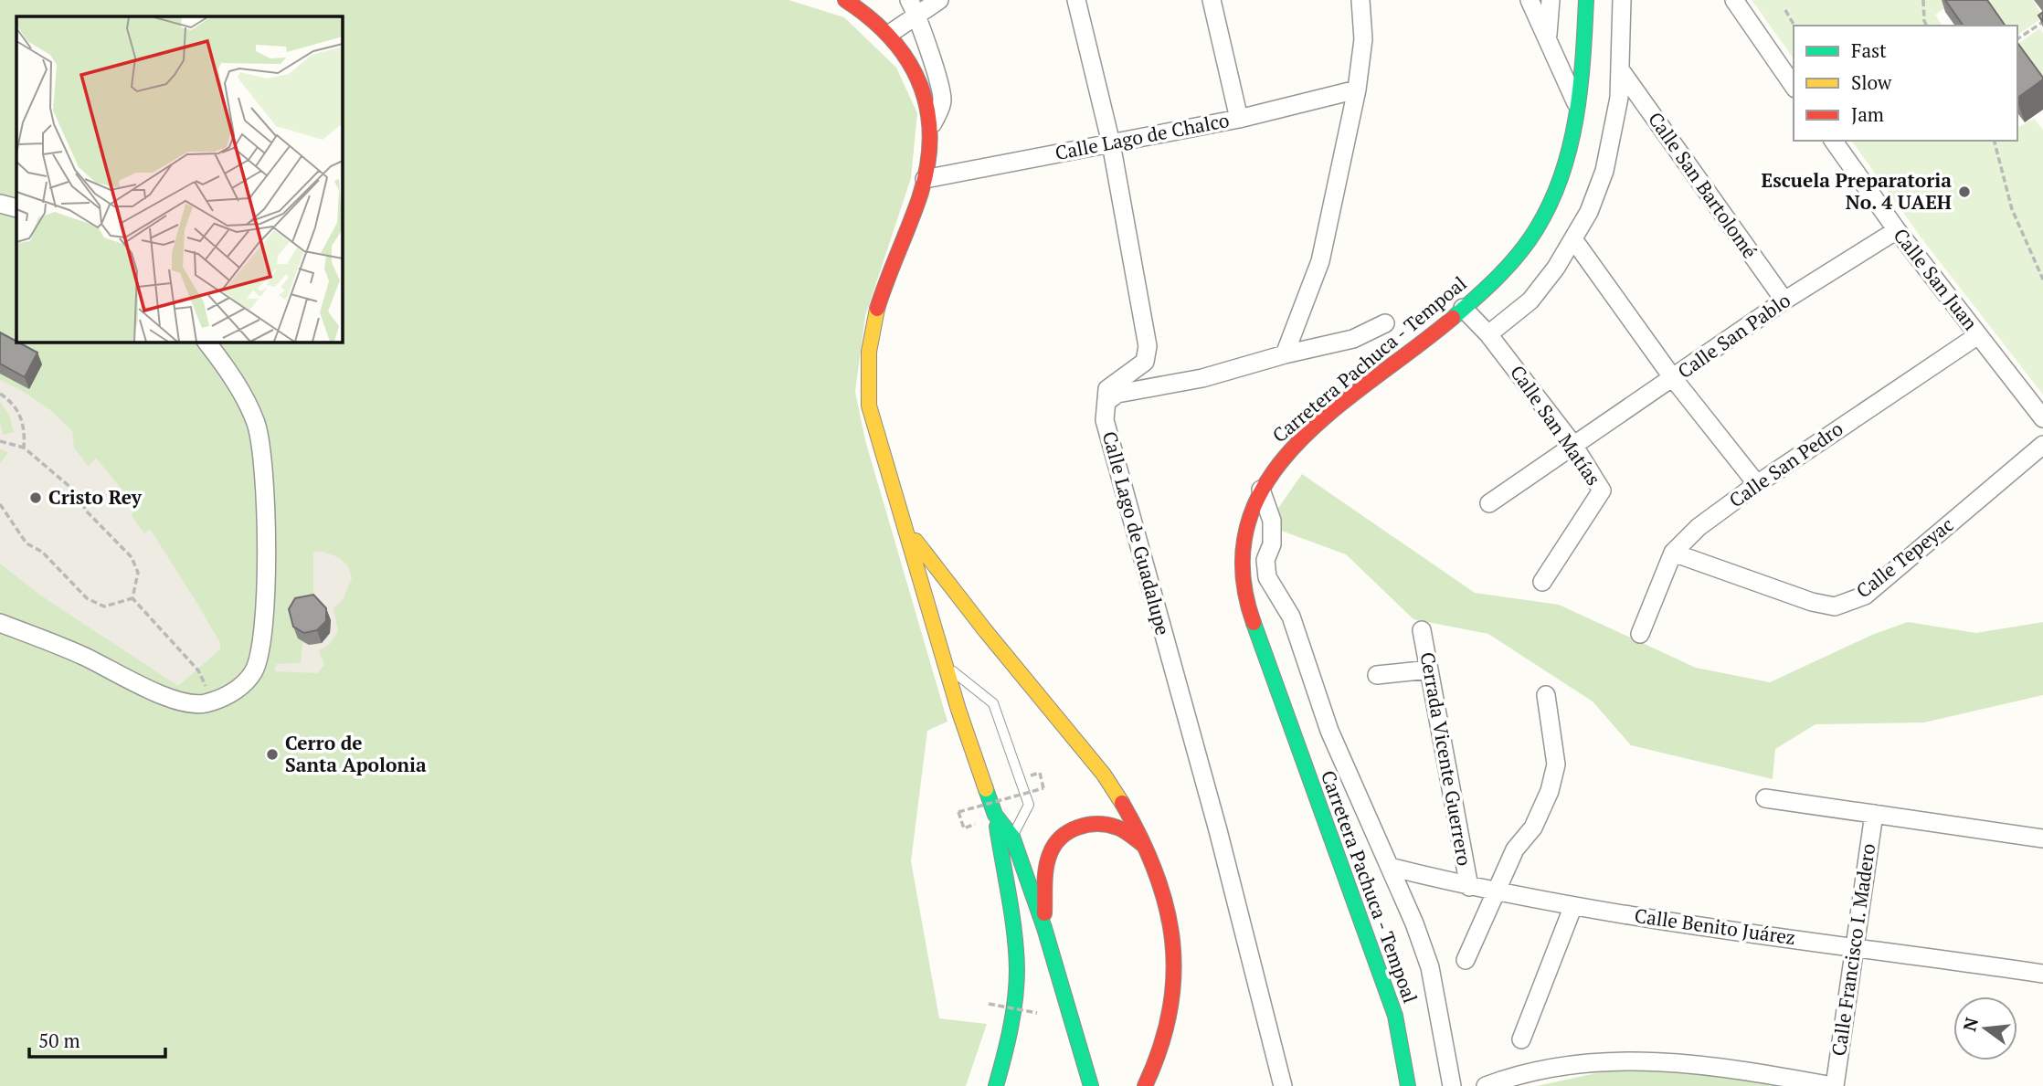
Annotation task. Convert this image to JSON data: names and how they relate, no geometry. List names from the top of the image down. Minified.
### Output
{"streets":{"main road":["Carretera Pachuca - Tempoal"],"street":["Calle Lago de Chalco","Calle San Bartolomé","Calle San Juan","Calle San Pablo","Calle San Matías","Calle San Pedro","Calle Lago de Guadalupe","Calle Tepeyac","Cerrada Vicente Guerrero","Calle Benito Juárez","Calle Francisco I. Madero"]},"crossings":[["Calle San Bartolomé","Calle San Pablo"],["Calle San Juan","Calle San Pablo"],["Calle San Juan","Calle San Pedro"],["Calle San Pablo","Calle San Matías"],["Carretera Pachuca - Tempoal","Calle San Matías"],["Calle San Pedro","Calle Tepeyac"],["Cerrada Vicente Guerrero","Calle Benito Juárez"],["Calle Benito Juárez","Calle Francisco I. Madero"]],"places":["Escuela Preparatoria No. 4 UAEH","Cristo Rey","Cerro de Santa Apolonia"],"legend":["Fast","Slow","Jam"],"scale_bar":"50 m","north":"left"}
